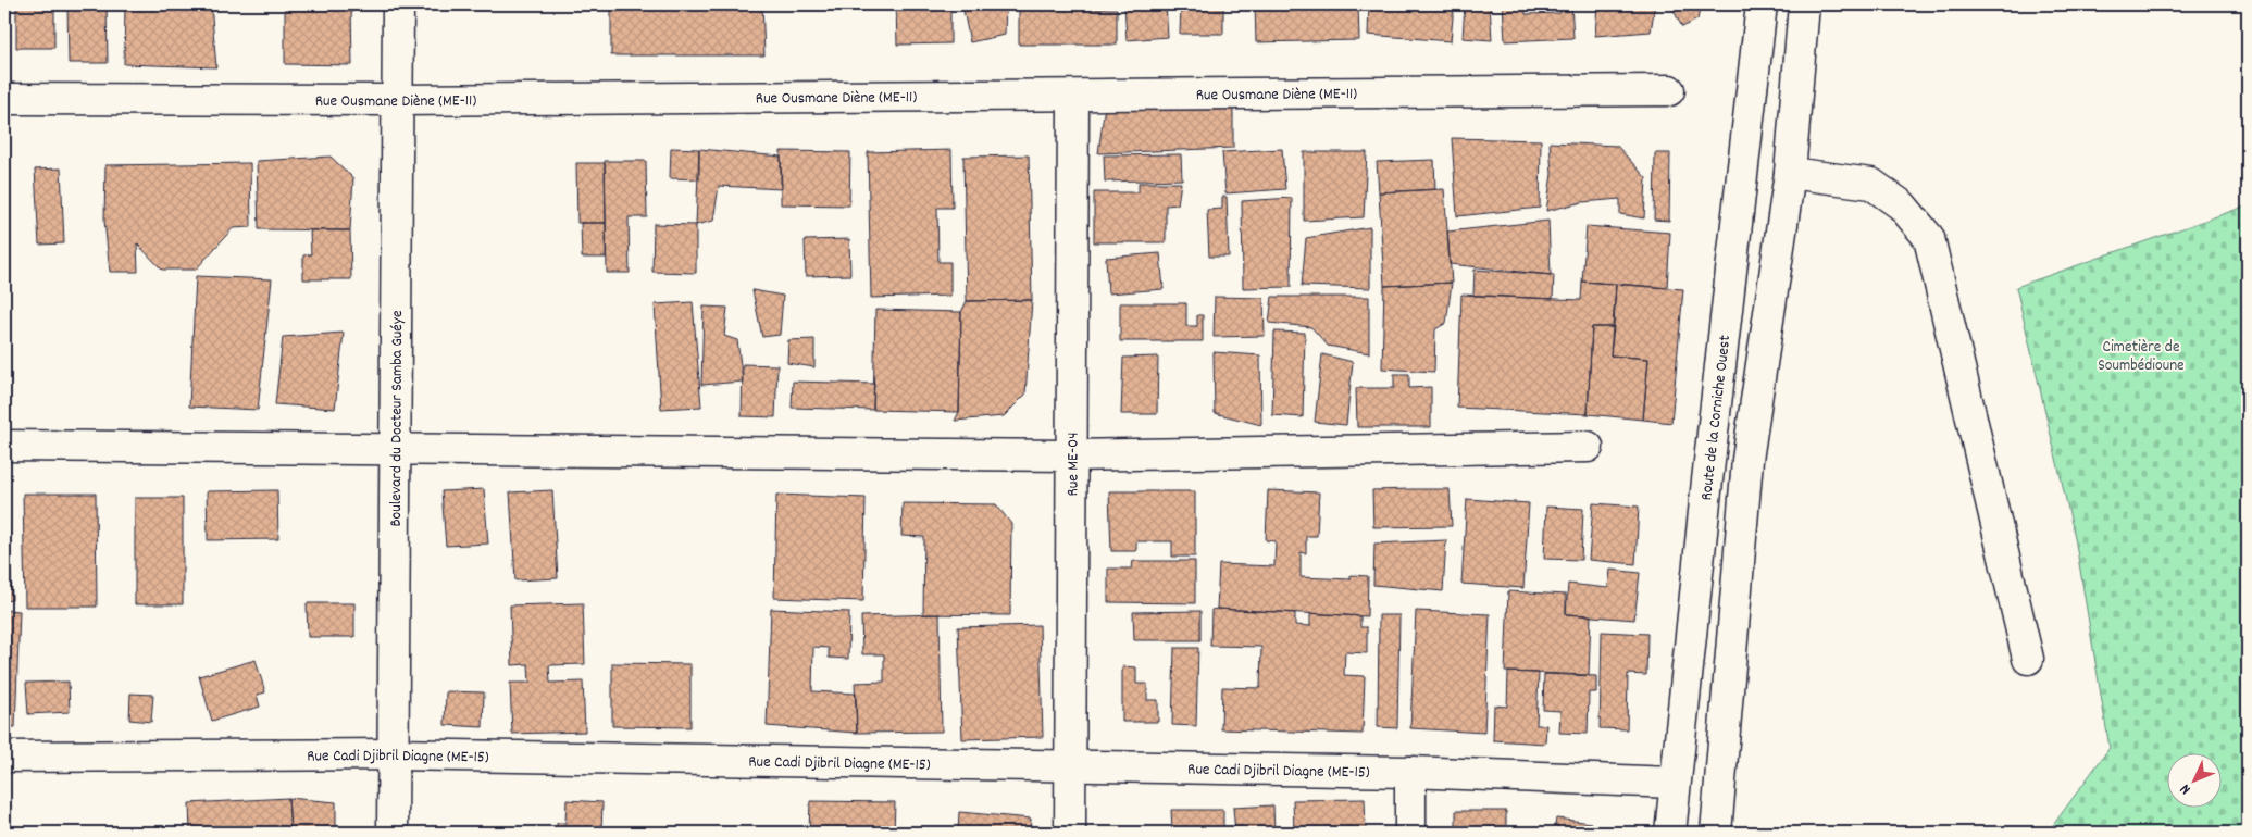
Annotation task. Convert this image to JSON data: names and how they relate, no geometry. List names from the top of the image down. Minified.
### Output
{"streets":{"main road":["Rue Ousmane Diène (ME-11)","Boulevard du Docteur Samba Guéye","Route de la Corniche Ouest","Rue ME-04","Rue Cadi Djibril Diagne (ME-15)"]},"crossings":[["Rue Ousmane Diène (ME-11)","Boulevard du Docteur Samba Guéye"],["Rue Ousmane Diène (ME-11)","Rue ME-04"],["Boulevard du Docteur Samba Guéye","Rue Cadi Djibril Diagne (ME-15)"],["Route de la Corniche Ouest","Rue Cadi Djibril Diagne (ME-15)"],["Rue ME-04","Rue Cadi Djibril Diagne (ME-15)"]],"parks":["Cimetière de Soumbédioune"],"north":"bottom left"}
